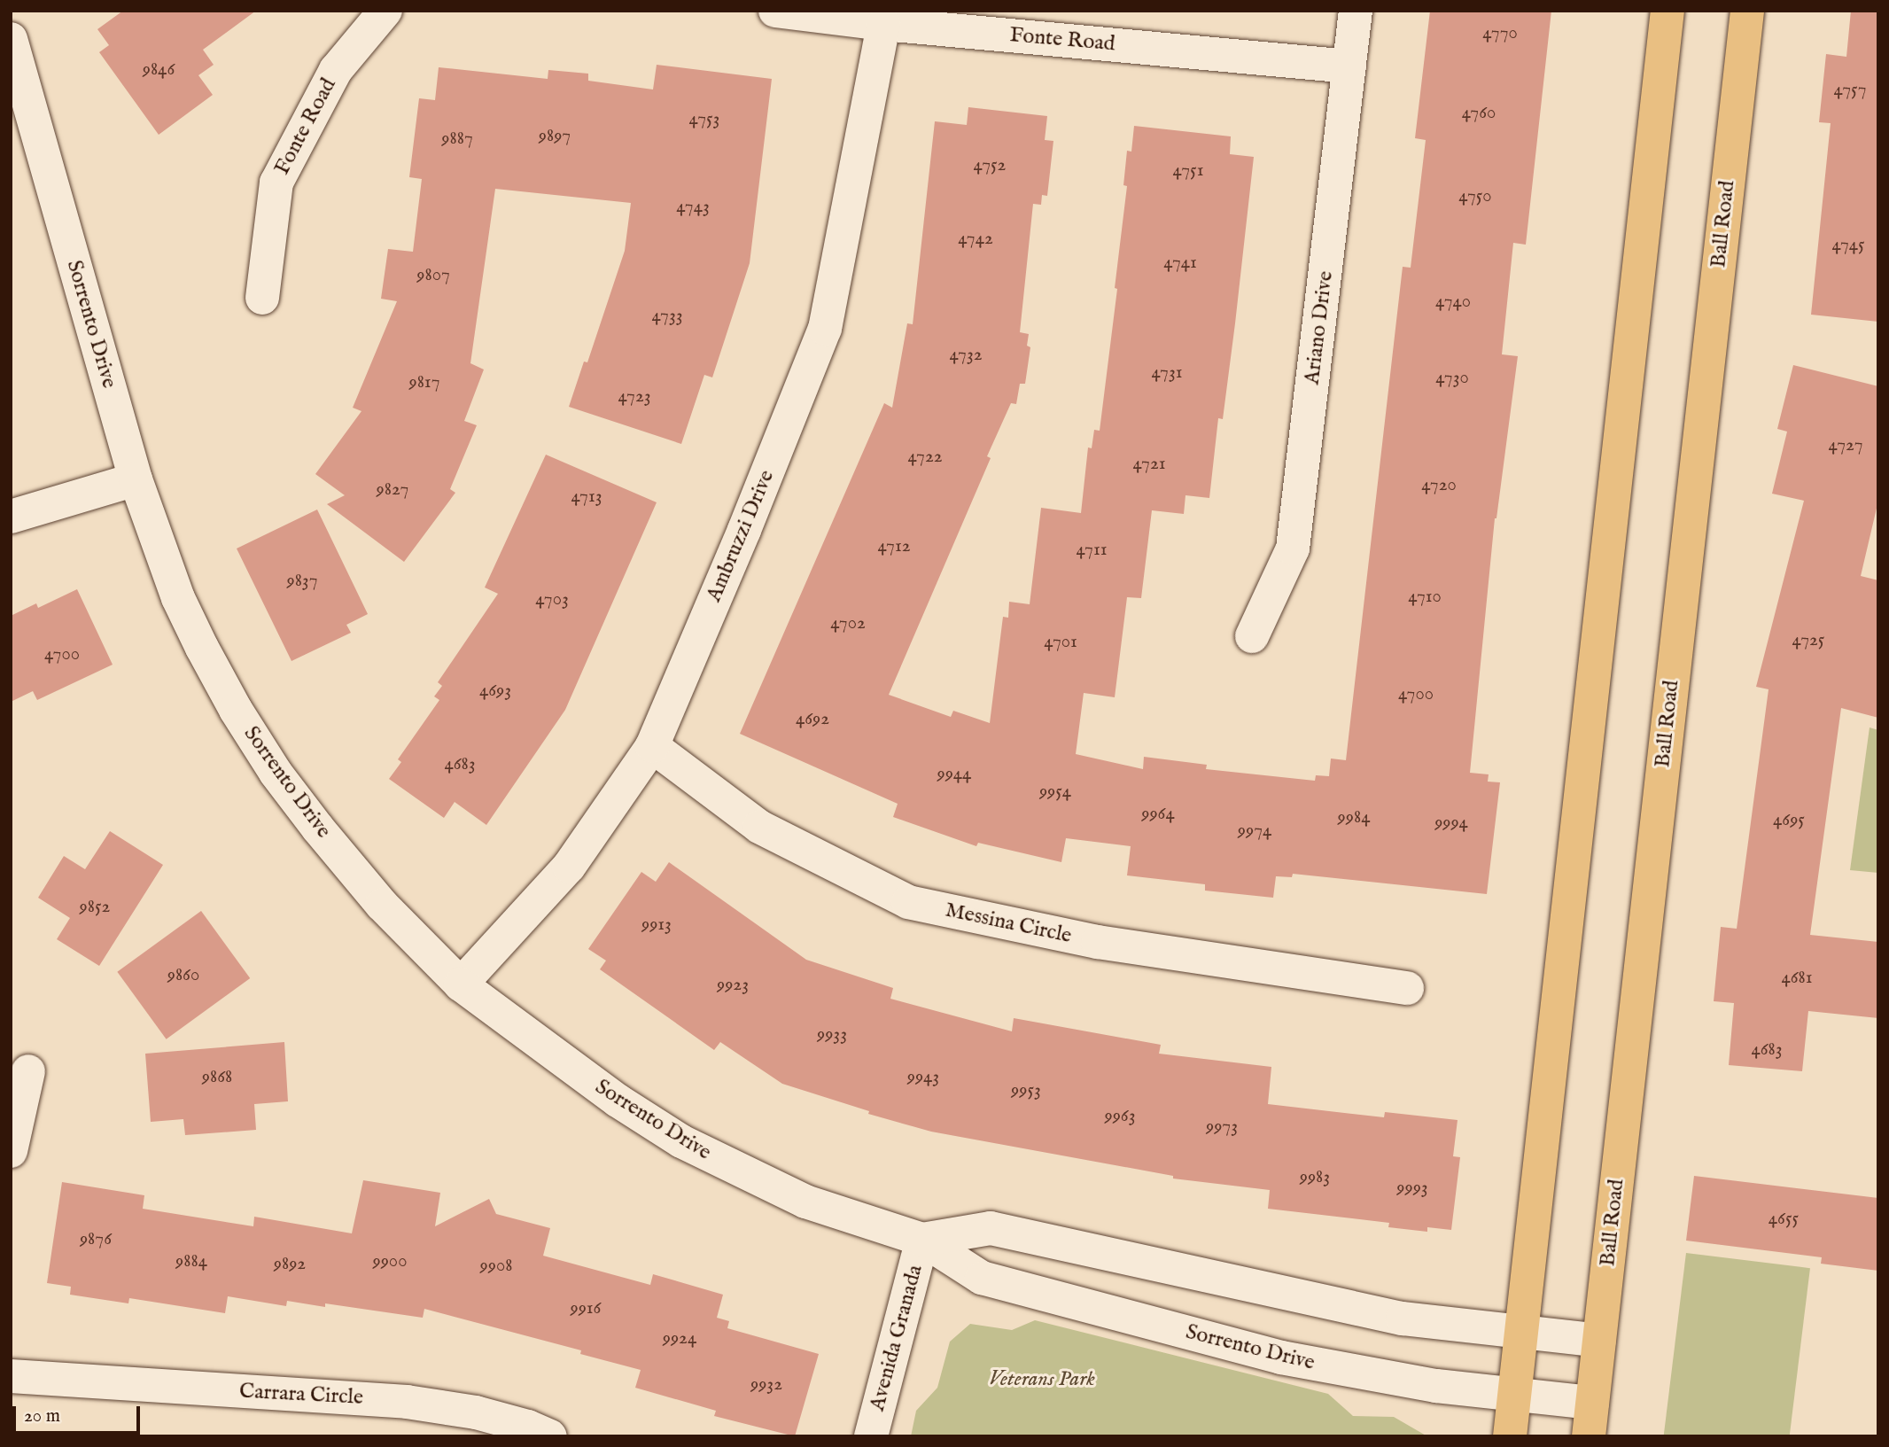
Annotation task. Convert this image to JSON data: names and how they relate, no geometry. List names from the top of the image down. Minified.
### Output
{"streets":{"main road":["Ball Road"],"street":["Fonte Road","Sorrento Drive","Ariano Drive","Ambruzzi Drive","Messina Circle","Avenida Granada","Carrara Circle"]},"crossings":[["Fonte Road","Ariano Drive"],["Fonte Road","Ambruzzi Drive"],["Ball Road","Sorrento Drive"],["Sorrento Drive","Ambruzzi Drive"],["Sorrento Drive","Avenida Granada"],["Ambruzzi Drive","Messina Circle"]],"parks":["Veterans Park"],"house_numbers":["4770","9846","4757","4760","4753","9897","9887","4752","4751","4750","4743","4742","4745","4741","9807","4740","4733","4732","4731","4730","9817","4723","4727","4722","4721","4720","9827","4713","4712","4711","9837","4710","4703","4702","4725","4701","4700","4693","4700","4692","4683","9944","9954","9964","9984","4695","9994","9974","9852","9913","9860","4681","9923","9933","4683","9868","9943","9953","9963","9973","9983","9993","4655","9876","9884","9900","9892","9908","9916","9924","9932"],"scale_bar":"20 m"}
